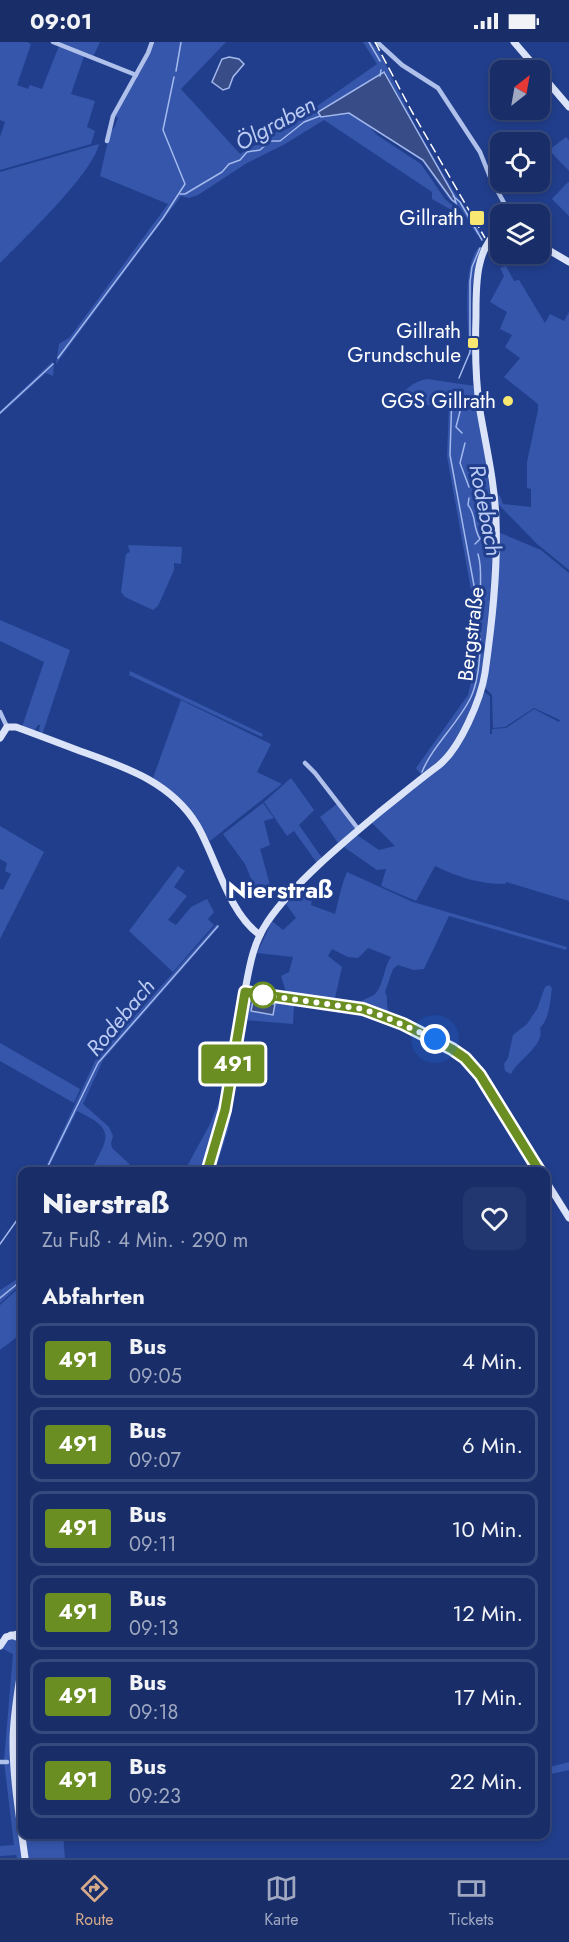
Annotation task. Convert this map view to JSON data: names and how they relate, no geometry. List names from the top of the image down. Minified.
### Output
{"streets":{"street":["Bergstraße"]},"districts":["Nierstraß"],"water":["Ölgraben","Rodebach"],"places":{"transit":["Gillrath","Gillrath Grundschule"],"other":["GGS Gillrath"]},"lines":["bus line 491"],"north":"top right","page":{"status":"09:01","on_map":"491","heading":[["Nierstraß","Zu Fuß · 4 Min. · 290 m"],"Abfahrten"],"list":[{"mark":"491","name":"Bus","note":"09:05","value":"4 Min."},{"mark":"491","name":"Bus","note":"09:07","value":"6 Min."},{"mark":"491","name":"Bus","note":"09:11","value":"10 Min."},{"mark":"491","name":"Bus","note":"09:13","value":"12 Min."},{"mark":"491","name":"Bus","note":"09:18","value":"17 Min."},{"mark":"491","name":"Bus","note":"09:23","value":"22 Min."}],"tabs":["Route","Karte","Tickets"]}}
